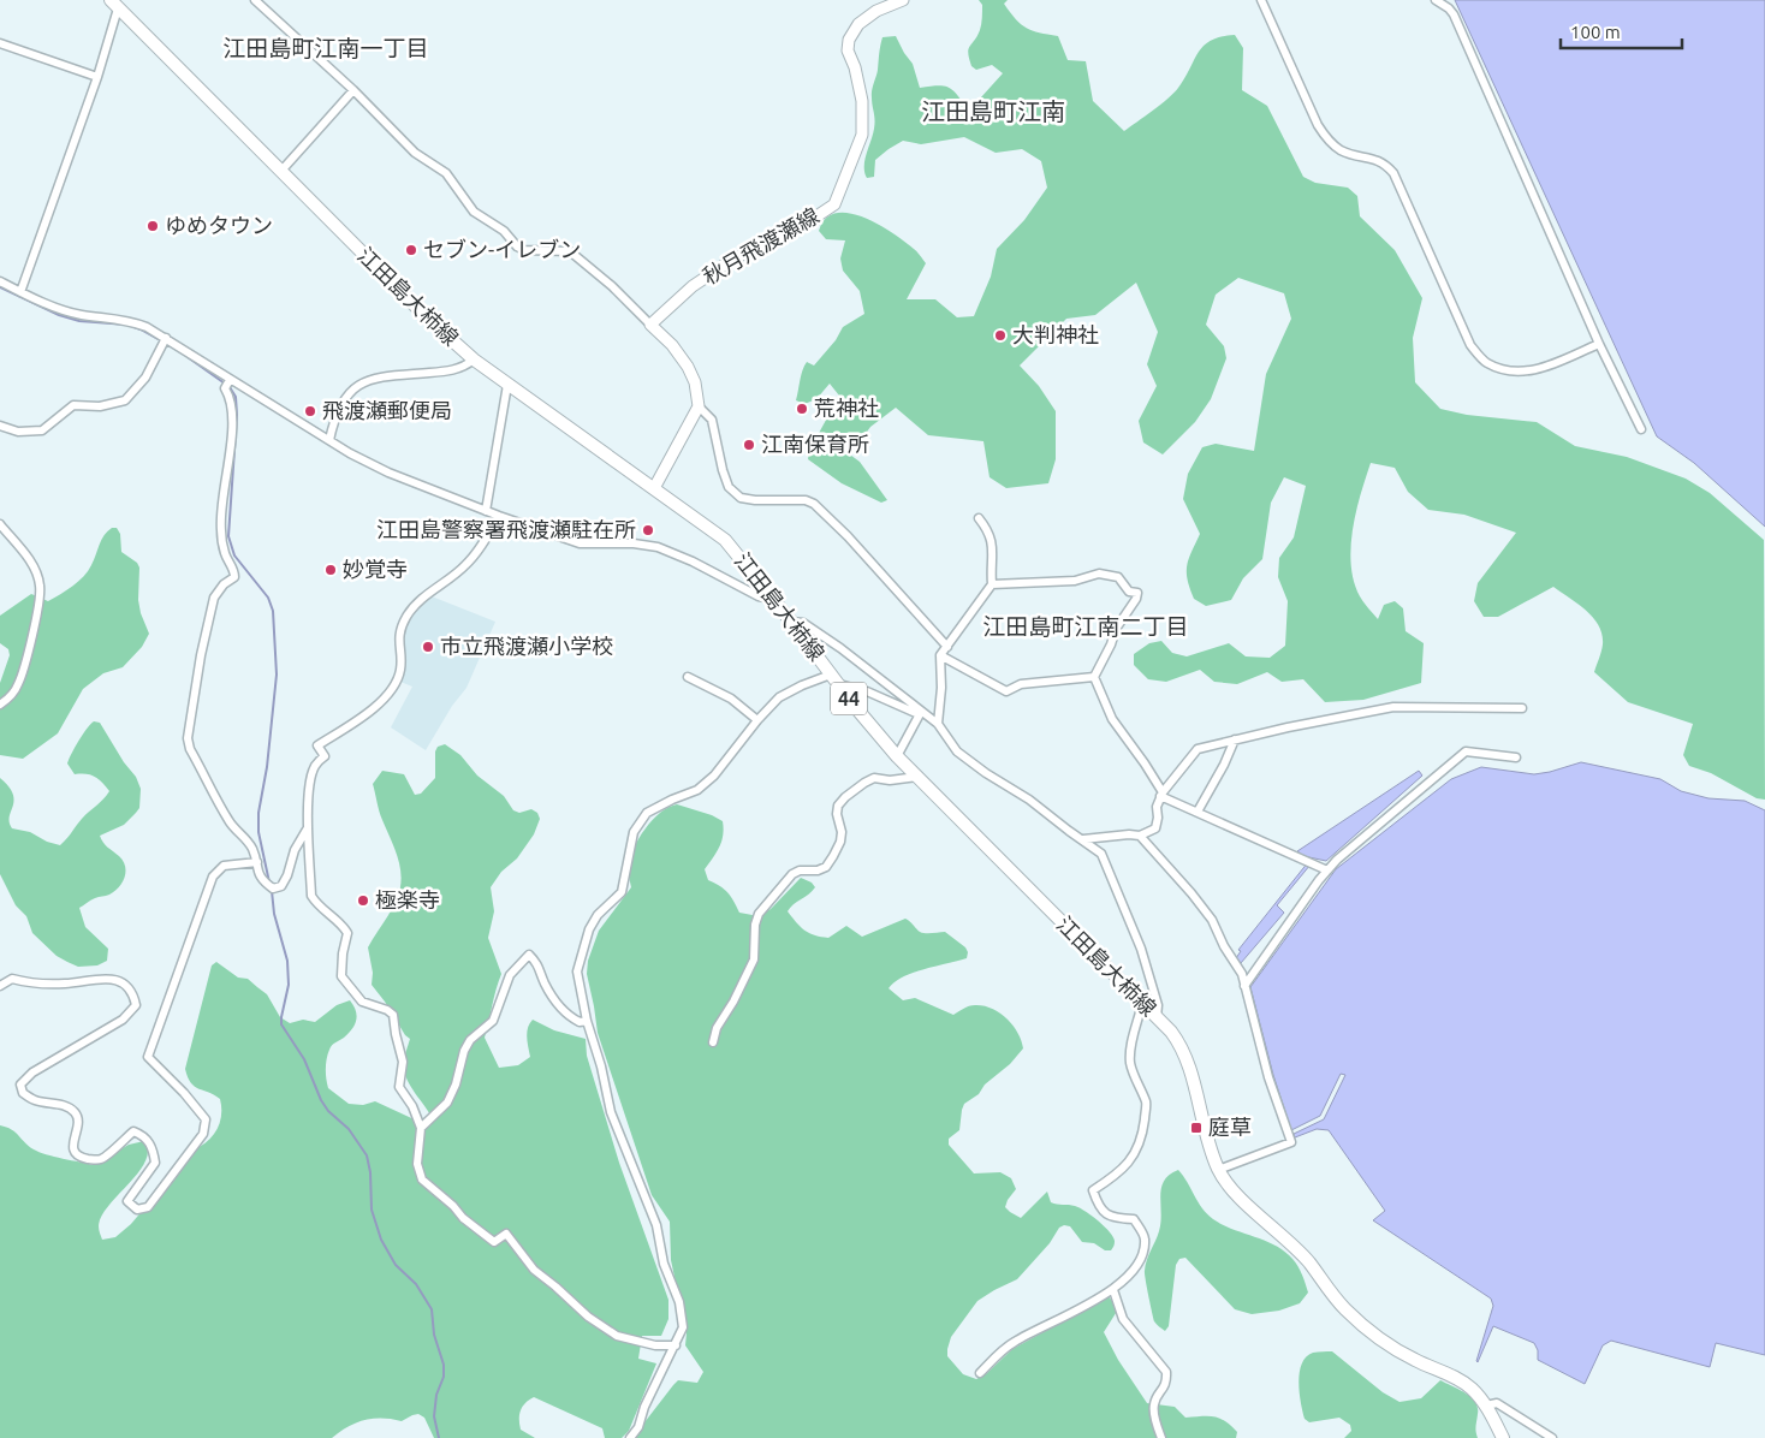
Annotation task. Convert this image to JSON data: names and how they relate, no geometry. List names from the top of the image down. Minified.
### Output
{"streets":{"main road":["秋月飛渡瀬線","江田島大柿線","44"]},"districts":["江田島町江南一丁目","江田島町江南","江田島町江南二丁目"],"places":{"other":["ゆめタウン","セブン-イレブン","大判神社","荒神社","飛渡瀬郵便局","江南保育所","江田島警察署飛渡瀬駐在所","妙覚寺","市立飛渡瀬小学校","極楽寺"],"transit":["庭草"]},"scale_bar":"100 m"}
